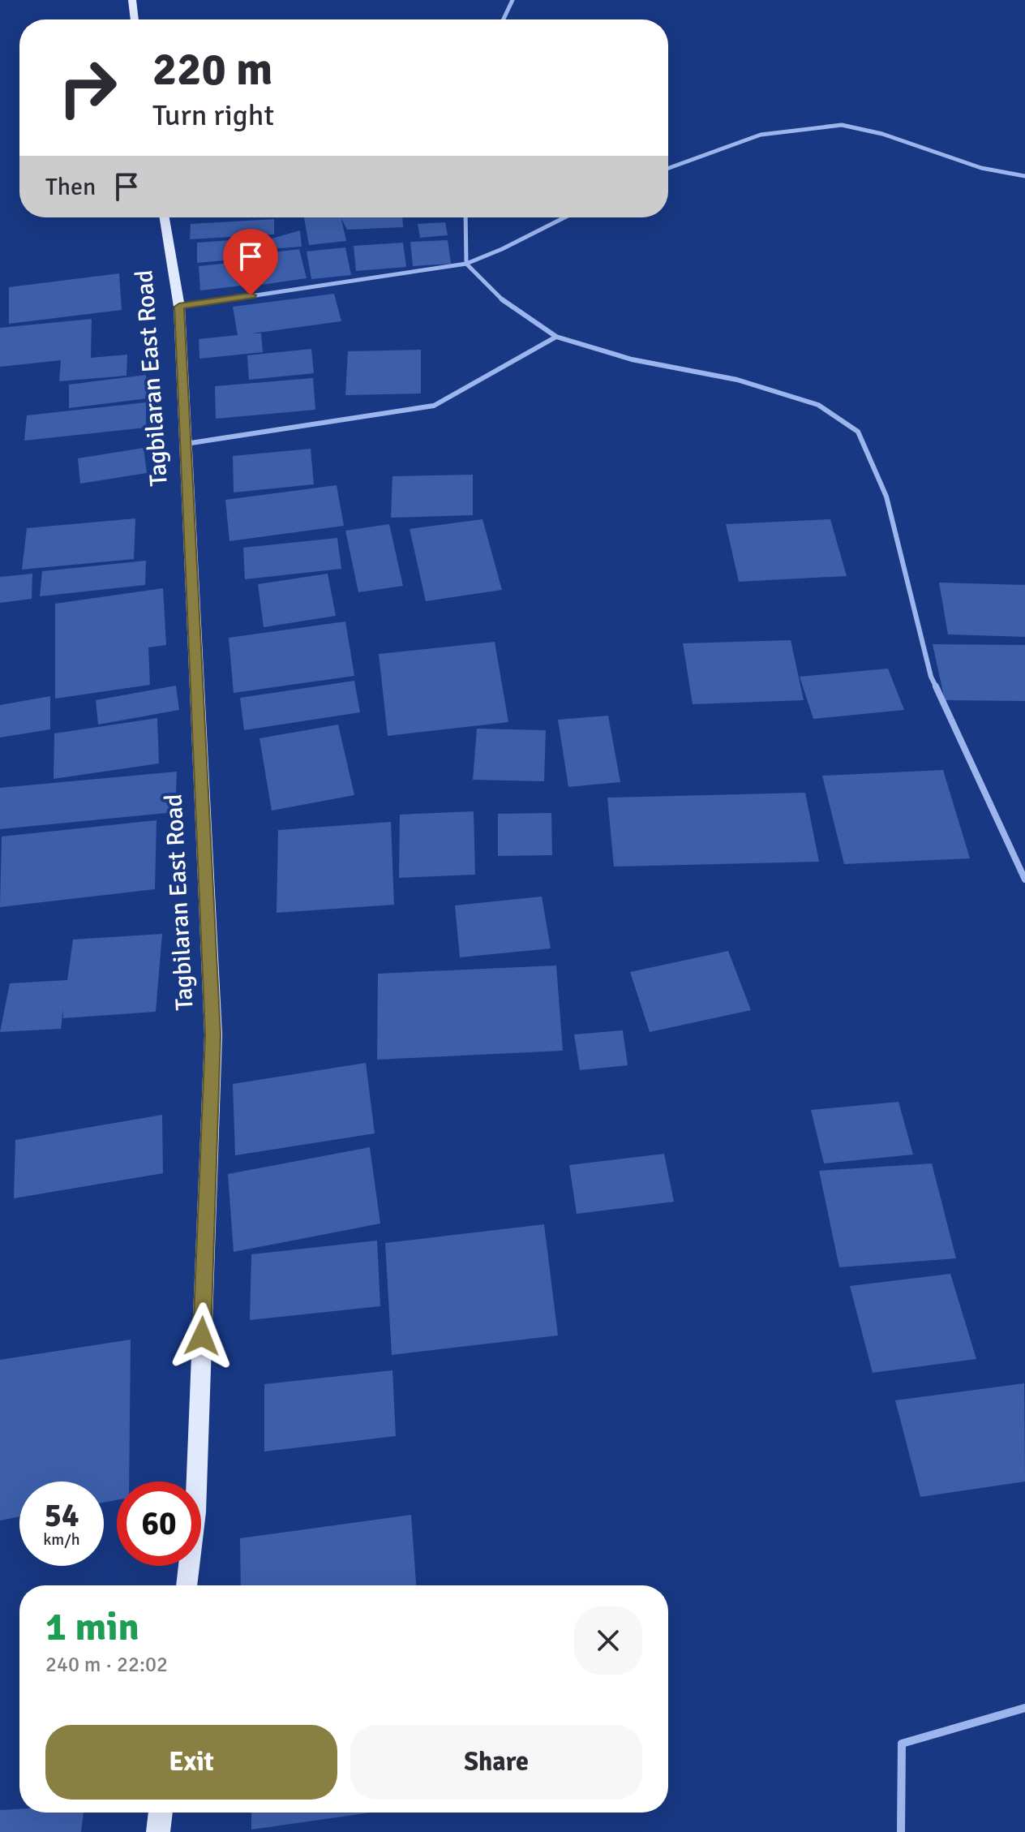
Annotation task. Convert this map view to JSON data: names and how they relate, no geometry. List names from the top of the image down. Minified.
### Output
{"streets":{"main road":["Tagbilaran East Road"]},"page":{"turn":["220 m","Turn right"],"then":"Then","speed":"54 km/h","limit":"60","heading":["1 min","240 m · 22:02"],"buttons":["Exit","Share"]}}
